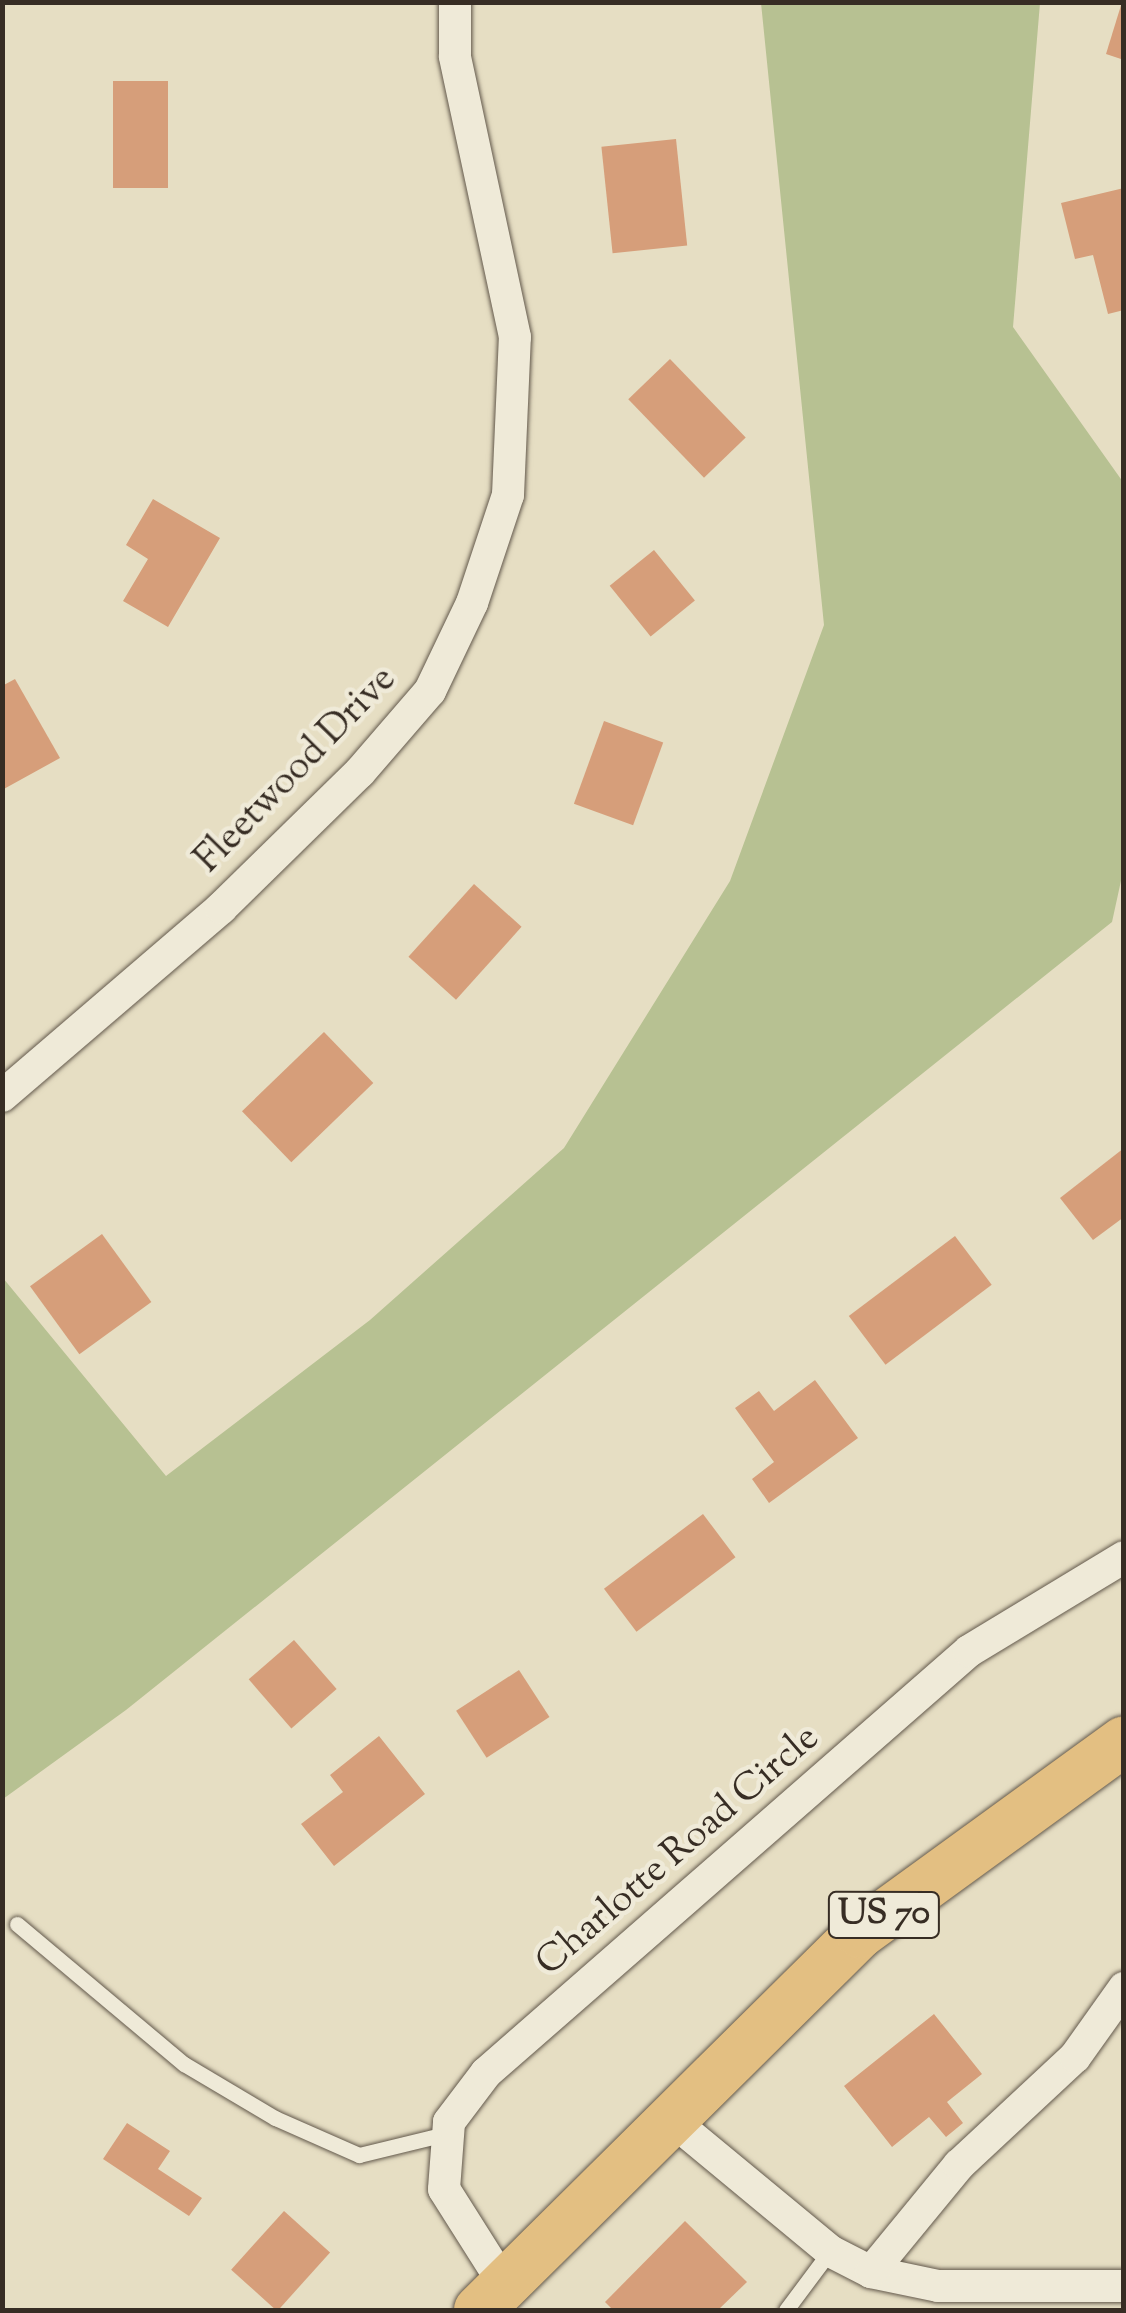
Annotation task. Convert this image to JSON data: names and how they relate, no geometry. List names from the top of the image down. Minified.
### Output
{"streets":{"main road":["US 70"],"street":["Fleetwood Drive","Charlotte Road Circle"]},"crossings":[["Charlotte Road Circle","US 70"]]}
